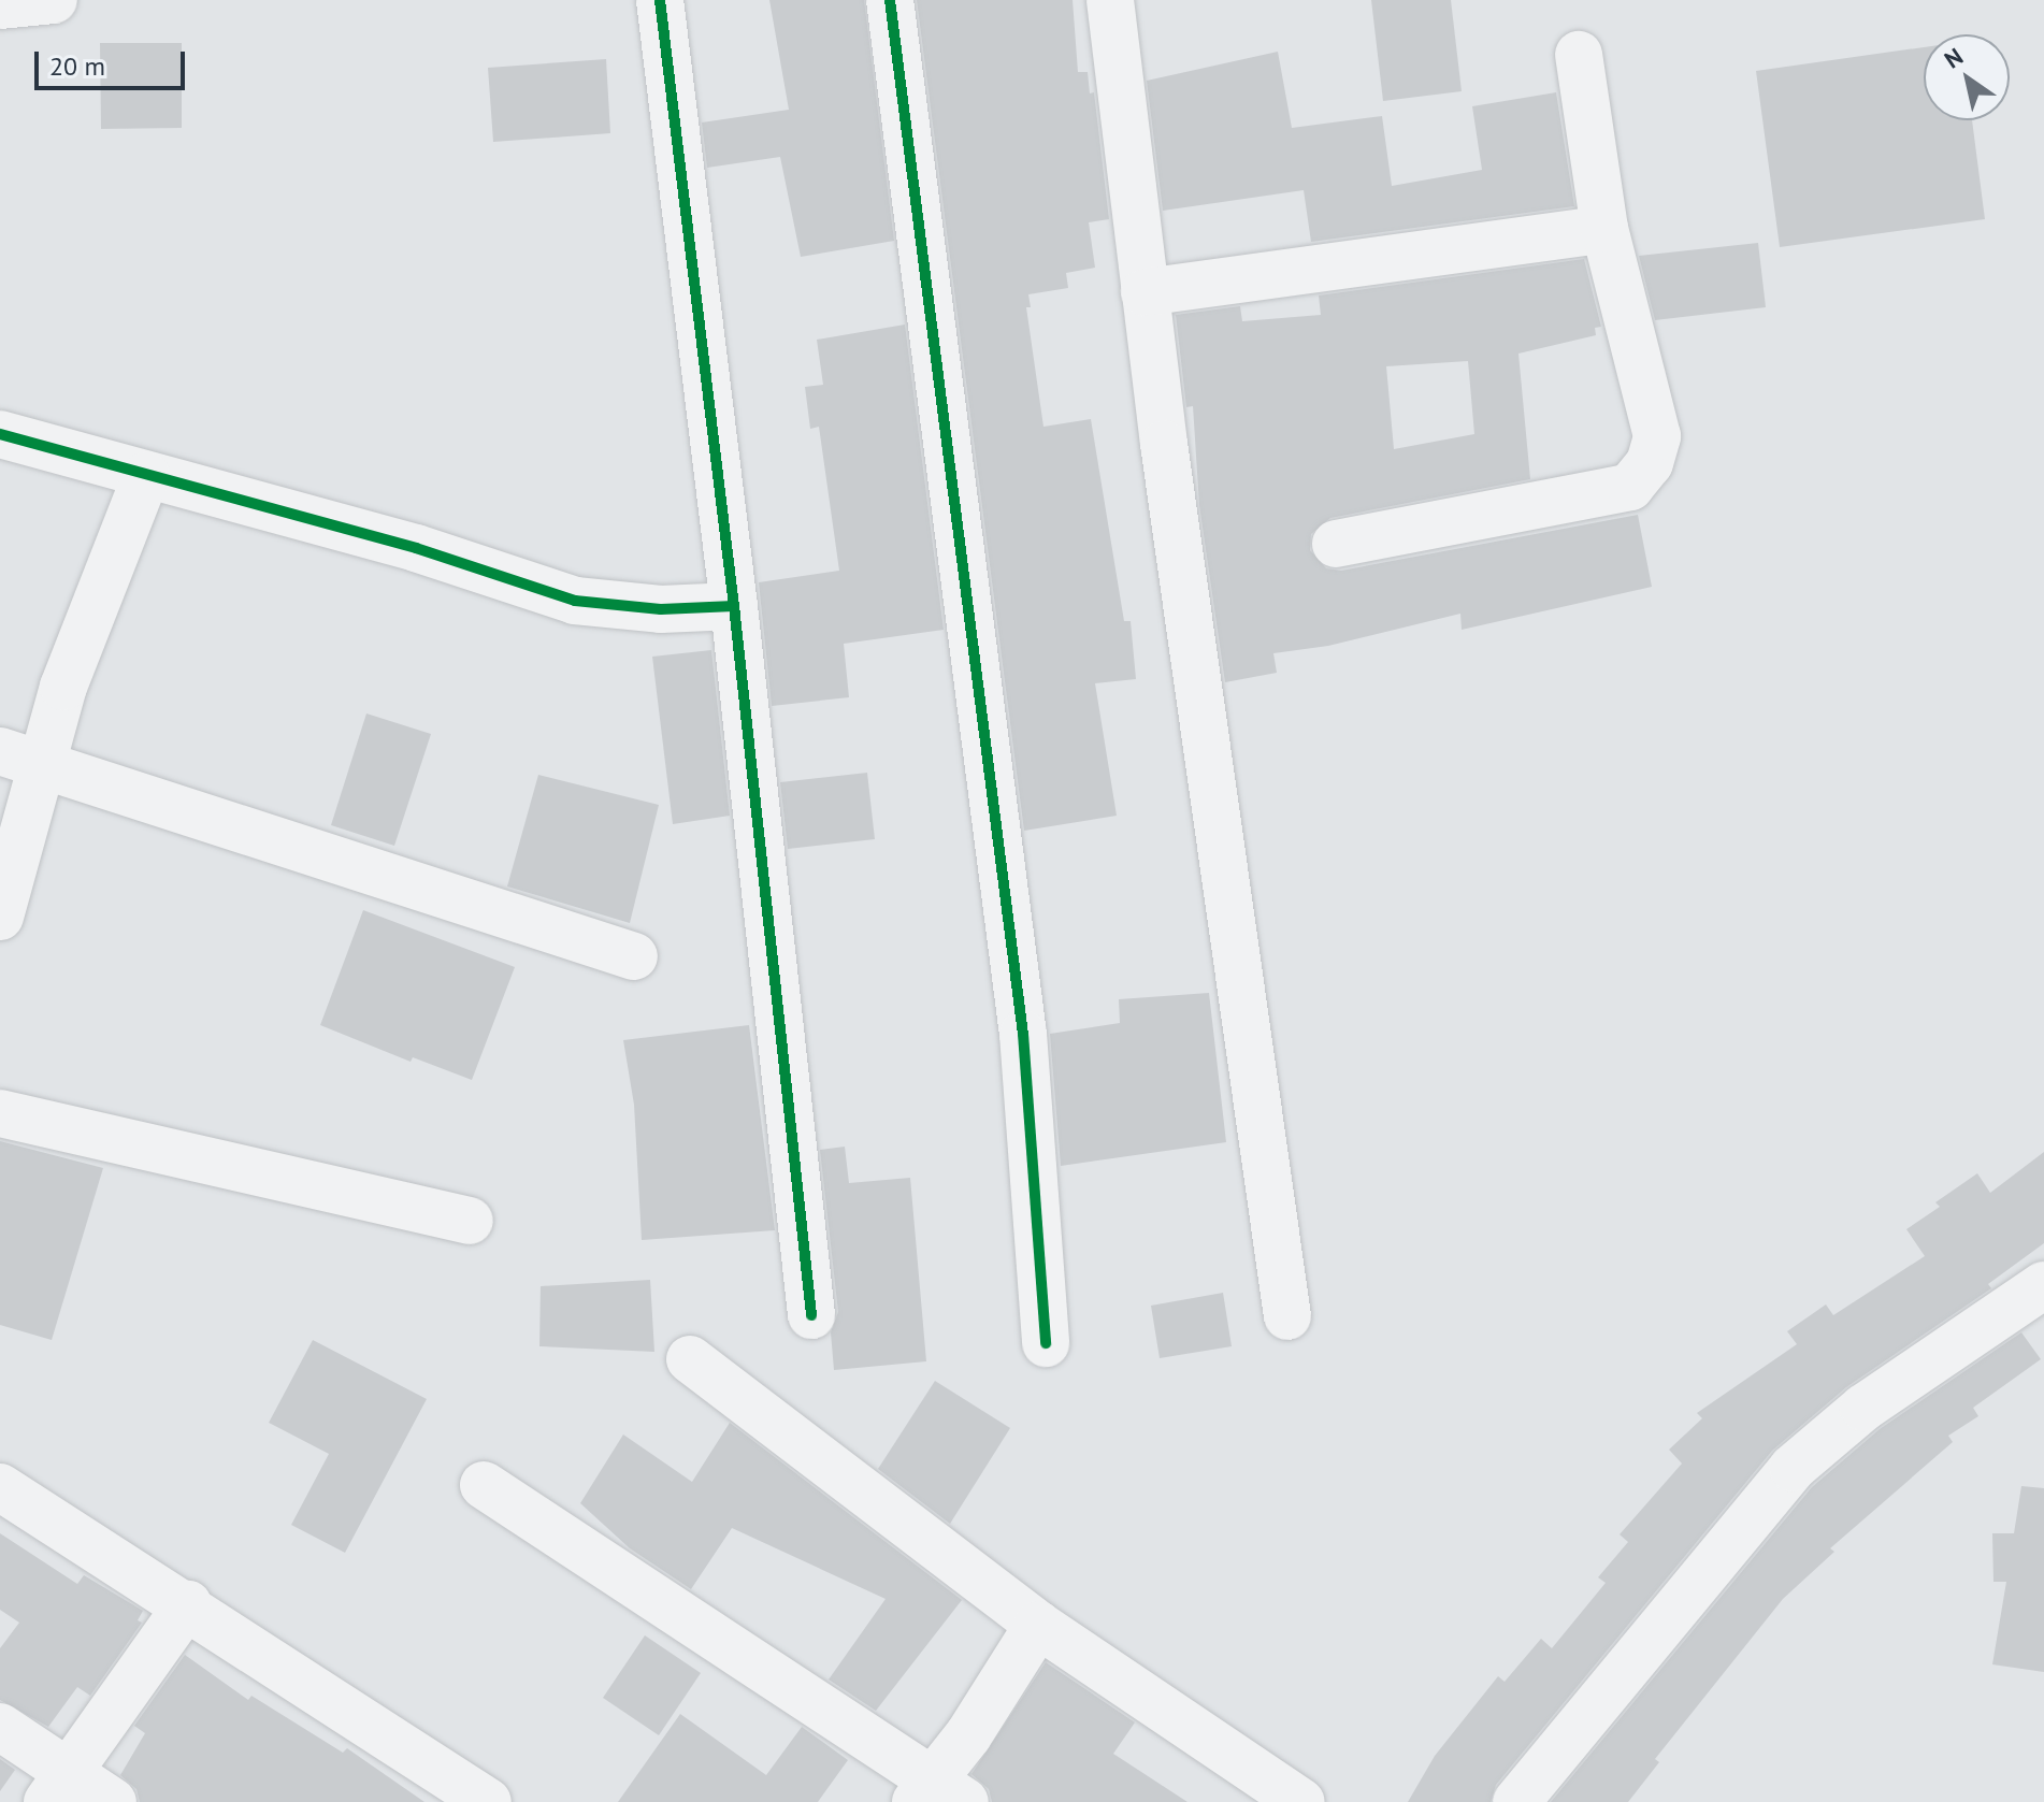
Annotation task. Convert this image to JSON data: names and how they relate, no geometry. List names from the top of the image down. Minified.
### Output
{"scale_bar":"20 m","north":"top left"}
